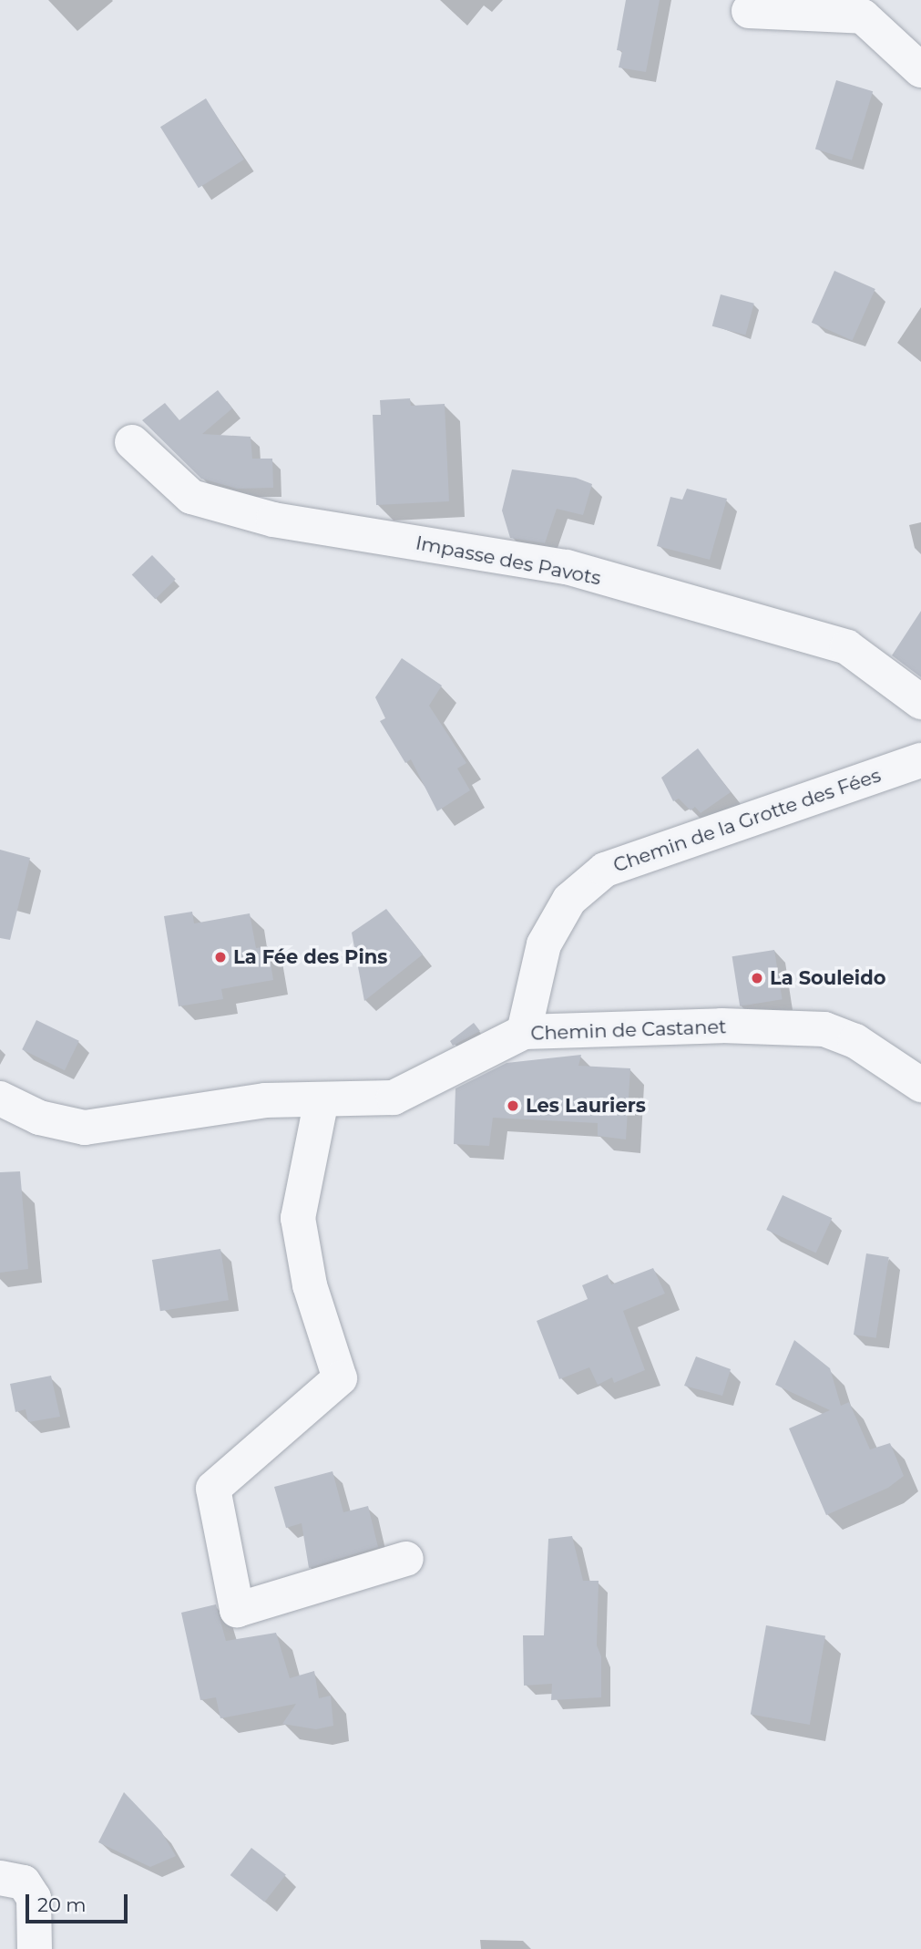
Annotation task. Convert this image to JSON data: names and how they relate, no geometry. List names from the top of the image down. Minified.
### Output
{"streets":{"street":["Impasse des Pavots","Chemin de la Grotte des Fées","Chemin de Castanet"]},"crossings":[["Chemin de la Grotte des Fées","Chemin de Castanet"]],"places":["La Fée des Pins","La Souleido","Les Lauriers"],"scale_bar":"20 m"}
